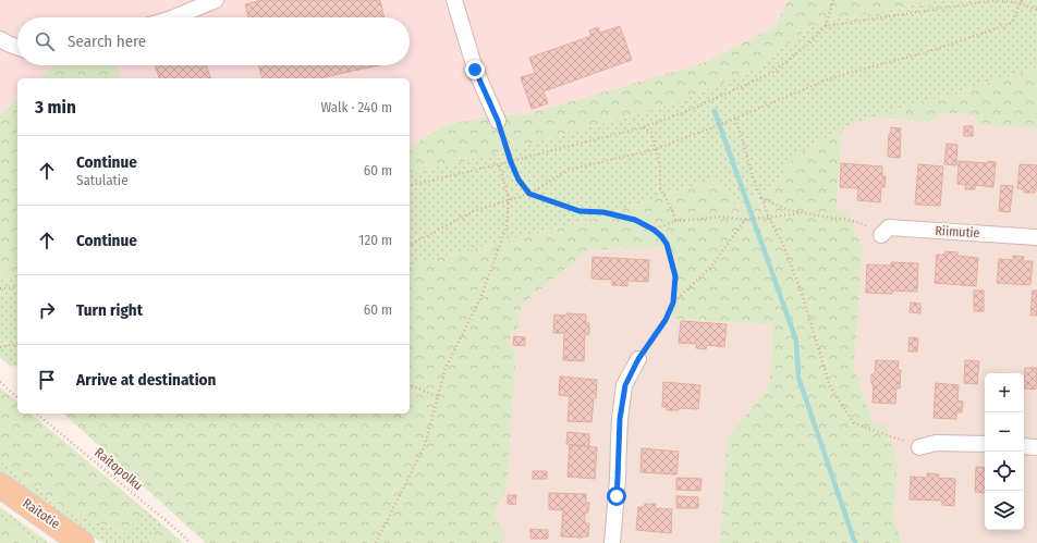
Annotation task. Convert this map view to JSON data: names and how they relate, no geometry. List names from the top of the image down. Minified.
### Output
{"streets":{"main road":["Raitotie"],"street":["Riimutie"],"path":["Raitopolku"]},"page":{"search":"Search here","heading":["3 min","Walk · 240 m"],"list":[["Continue","Satulatie","60 m"],["Continue","120 m"],["Turn right","60 m"],"Arrive at destination"],"map_buttons":["+","−"]}}
